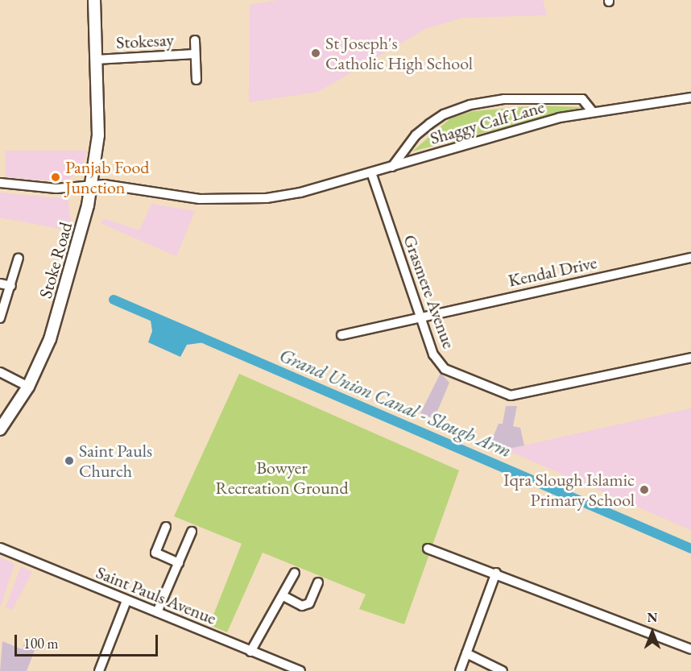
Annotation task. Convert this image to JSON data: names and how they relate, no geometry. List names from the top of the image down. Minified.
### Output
{"streets":{"main road":["Stoke Road"],"street":["Stokesay","Shaggy Calf Lane","Kendal Drive","Grasmere Avenue","Saint Pauls Avenue"]},"crossings":[["Stokesay","Stoke Road"],["Shaggy Calf Lane","Stoke Road"],["Shaggy Calf Lane","Grasmere Avenue"],["Kendal Drive","Grasmere Avenue"]],"water":["Grand Union Canal - Slough Arm"],"parks":["Bowyer Recreation Ground"],"places":["St Joseph's Catholic High School","Panjab Food Junction","Saint Pauls Church","Iqra Slough Islamic Primary School"],"scale_bar":"100 m","north":"top"}
